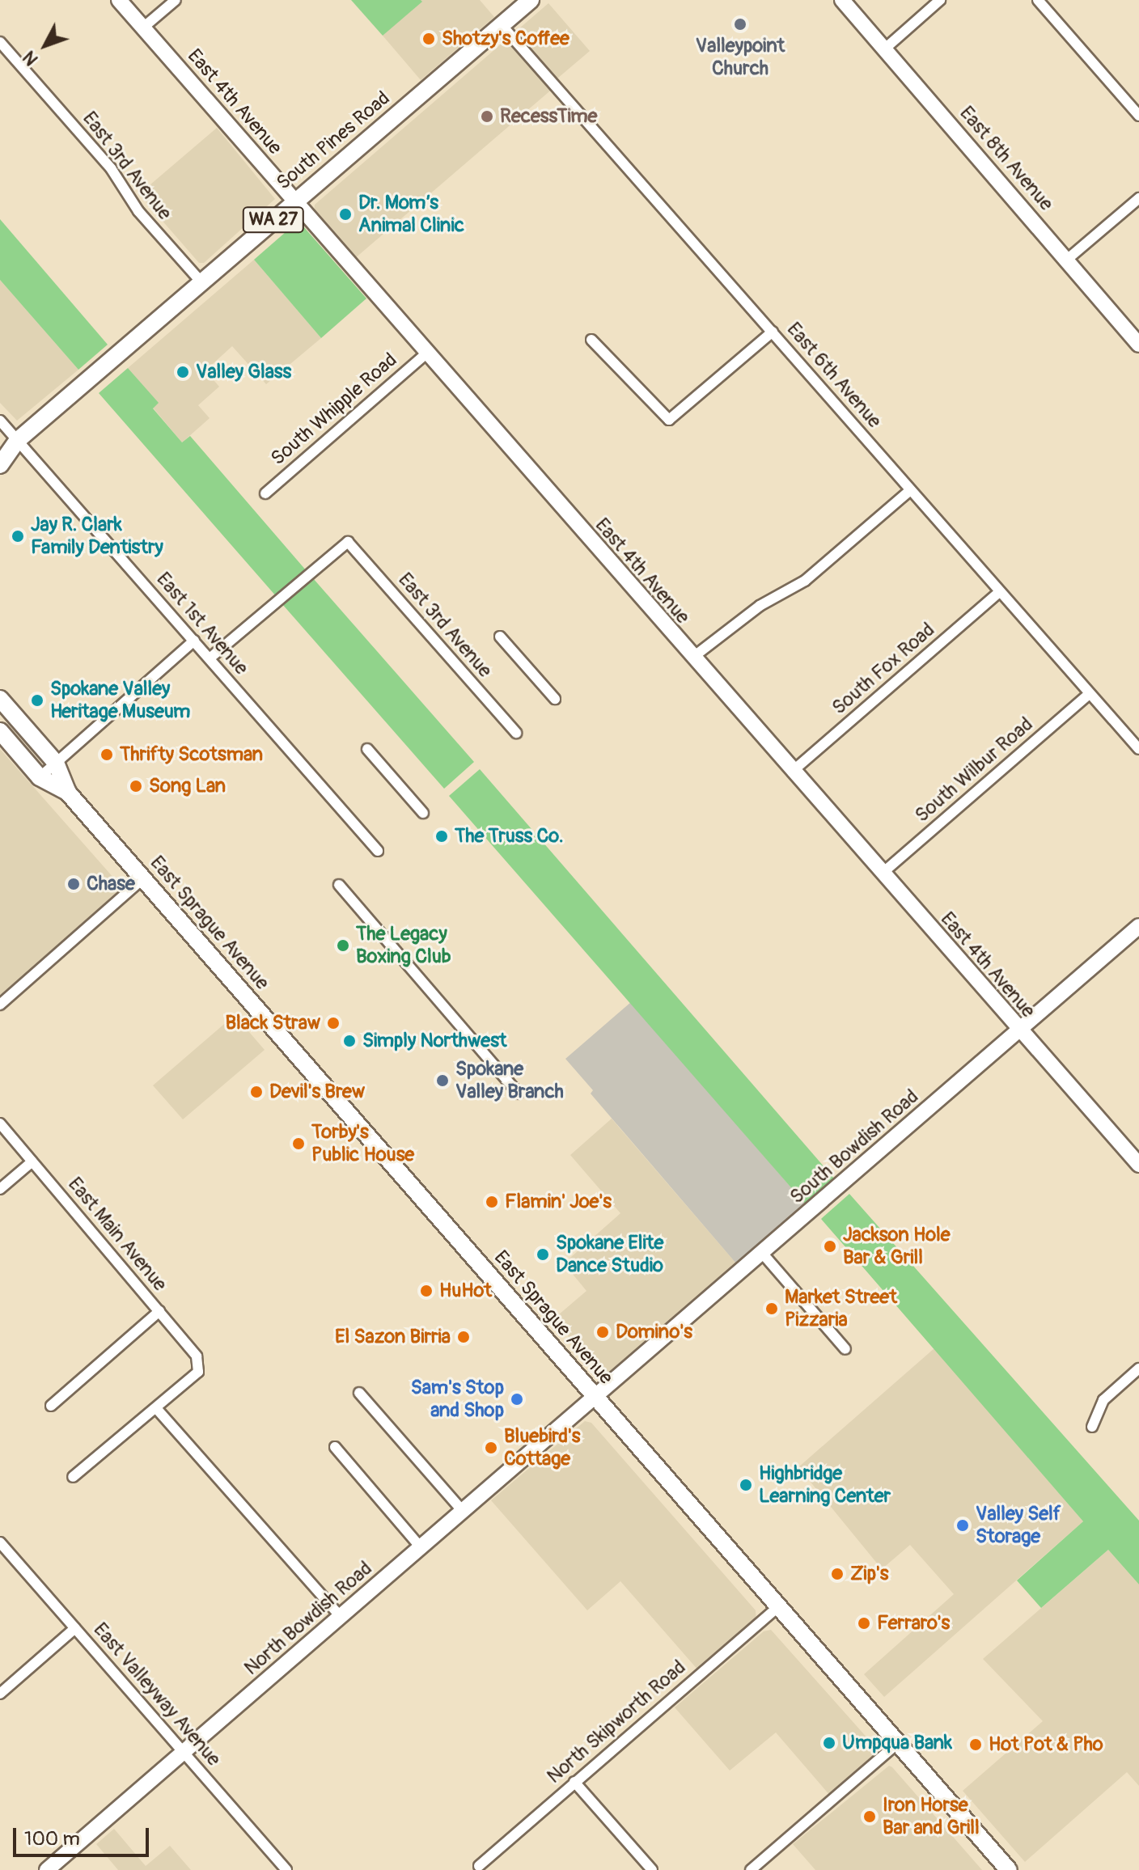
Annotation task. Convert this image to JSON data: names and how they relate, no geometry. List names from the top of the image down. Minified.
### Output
{"streets":{"main road":["South Pines Road","WA 27","East Sprague Avenue"],"street":["East 4th Avenue","East 8th Avenue","East 3rd Avenue","East 6th Avenue","South Whipple Road","East 1st Avenue","South Fox Road","South Wilbur Road","South Bowdish Road","East Main Avenue","North Bowdish Road","East Valleyway Avenue","North Skipworth Road"]},"crossings":[["East 4th Avenue","South Pines Road"],["East 4th Avenue","South Whipple Road"],["East 4th Avenue","South Fox Road"],["East 4th Avenue","South Wilbur Road"],["East 4th Avenue","South Bowdish Road"],["South Pines Road","East 3rd Avenue"],["South Pines Road","East 6th Avenue"],["South Pines Road","East 1st Avenue"],["East 3rd Avenue","East 1st Avenue"],["East 6th Avenue","South Fox Road"],["East 6th Avenue","South Wilbur Road"],["East Sprague Avenue","South Bowdish Road"],["East Sprague Avenue","North Bowdish Road"],["East Sprague Avenue","North Skipworth Road"],["South Bowdish Road","North Bowdish Road"],["North Bowdish Road","East Valleyway Avenue"]],"places":["Valleypoint Church","Shotzy's Coffee","RecessTime","Dr. Mom’s Animal Clinic","Valley Glass","Jay R. Clark Family Dentistry","Spokane Valley Heritage Museum","Thrifty Scotsman","Song Lan","The Truss Co.","Chase","The Legacy Boxing Club","Black Straw","Simply Northwest","Spokane Valley Branch","Devil's Brew","Torby's Public House","Flamin' Joe's","Jackson Hole Bar & Grill","Spokane Elite Dance Studio","HuHot","Market Street Pizzaria","Domino's","El Sazon Birria","Sam's Stop and Shop","Bluebird's Cottage","Highbridge Learning Center","Valley Self Storage","Zip's","Ferraro's","Umpqua Bank","Hot Pot & Pho","Iron Horse Bar and Grill"],"scale_bar":"100 m","north":"bottom left"}
